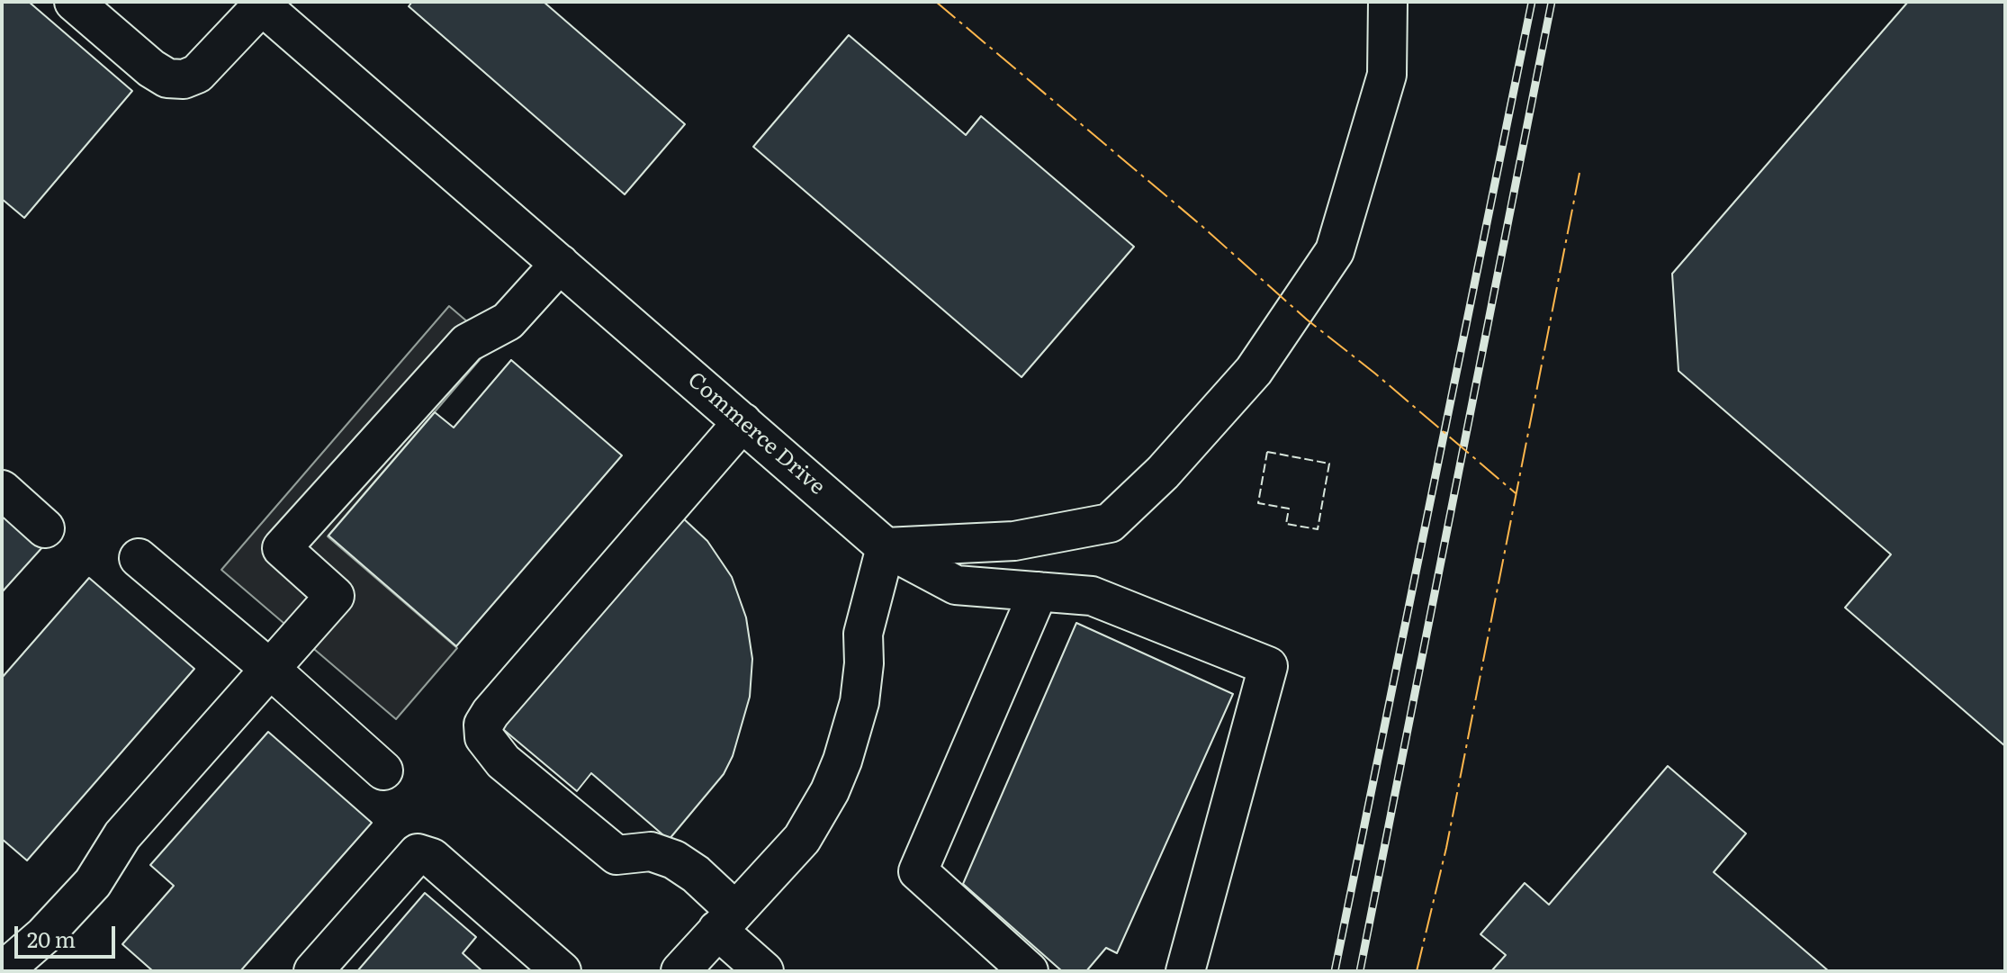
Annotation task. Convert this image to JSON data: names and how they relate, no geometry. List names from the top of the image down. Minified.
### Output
{"streets":{"street":["Commerce Drive"]},"scale_bar":"20 m"}
